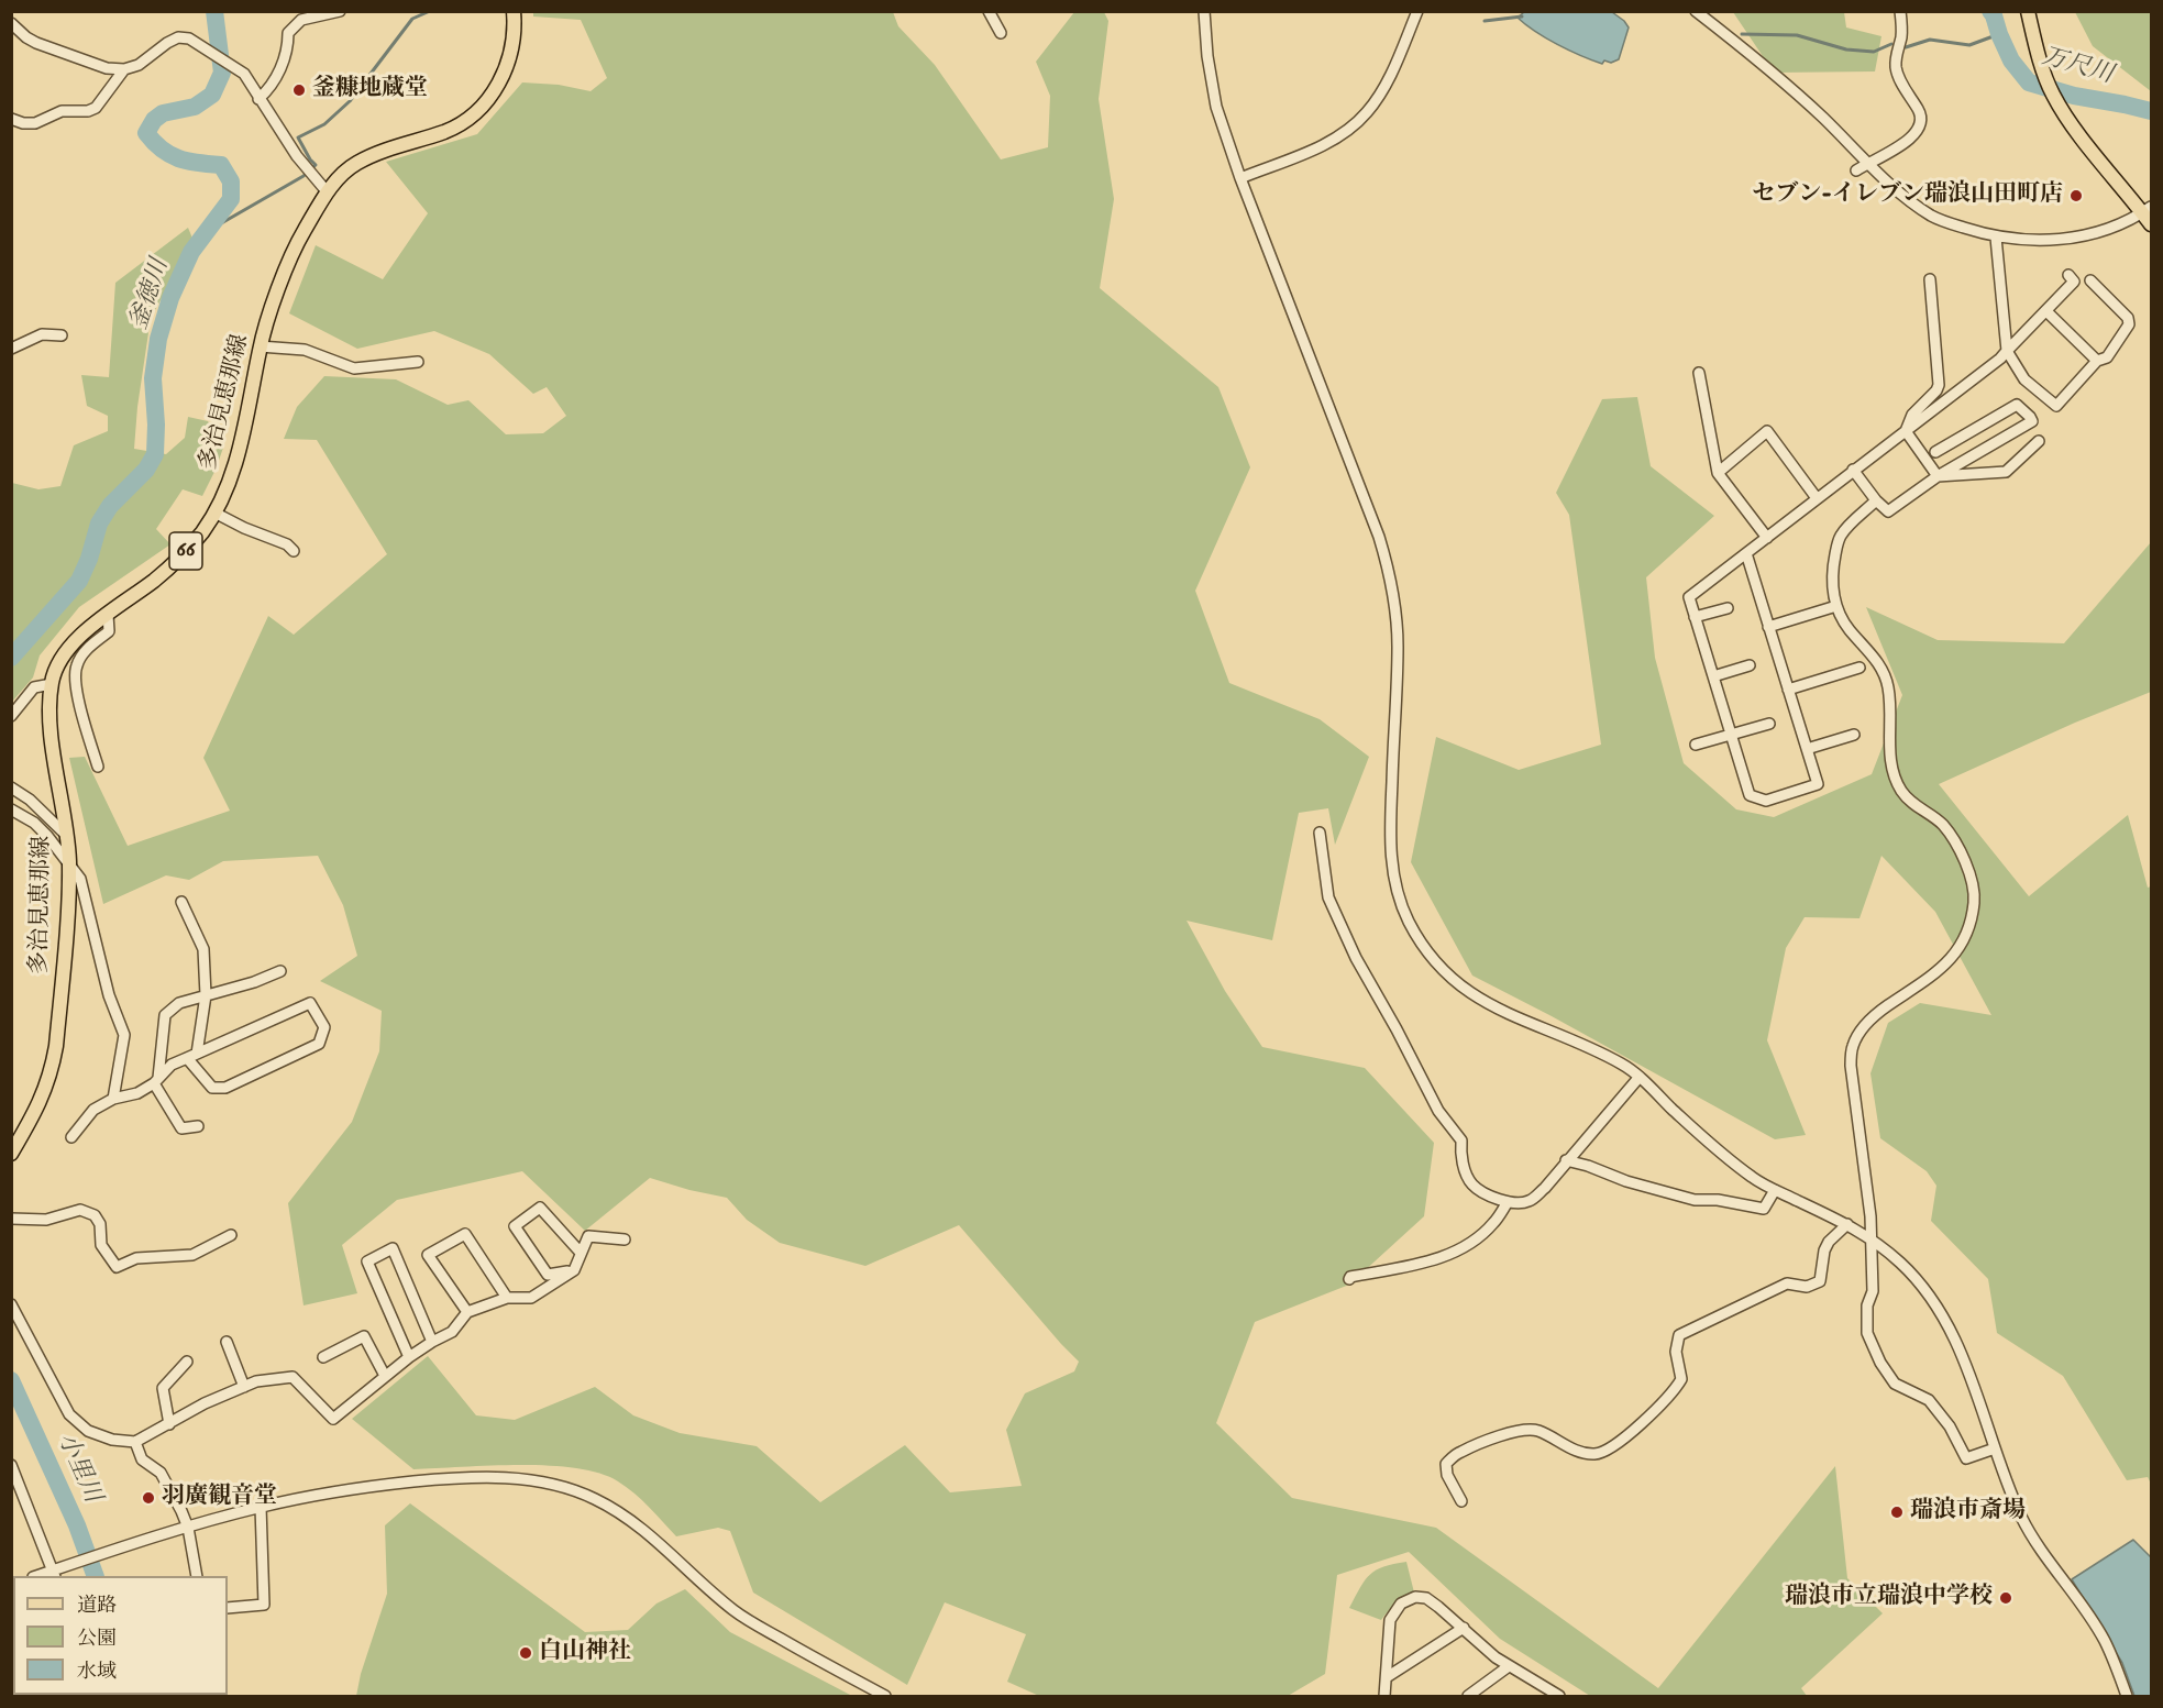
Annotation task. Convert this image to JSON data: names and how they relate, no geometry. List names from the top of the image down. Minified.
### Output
{"streets":{"main road":["多治見恵那線","66"]},"water":["万尺川","釜徳川","小里川"],"places":["釜糠地蔵堂","セブン-イレブン瑞浪山田町店","羽廣観音堂","瑞浪市斎場","瑞浪市立瑞浪中学校","白山神社"],"legend":["道路","公園","水域"]}
